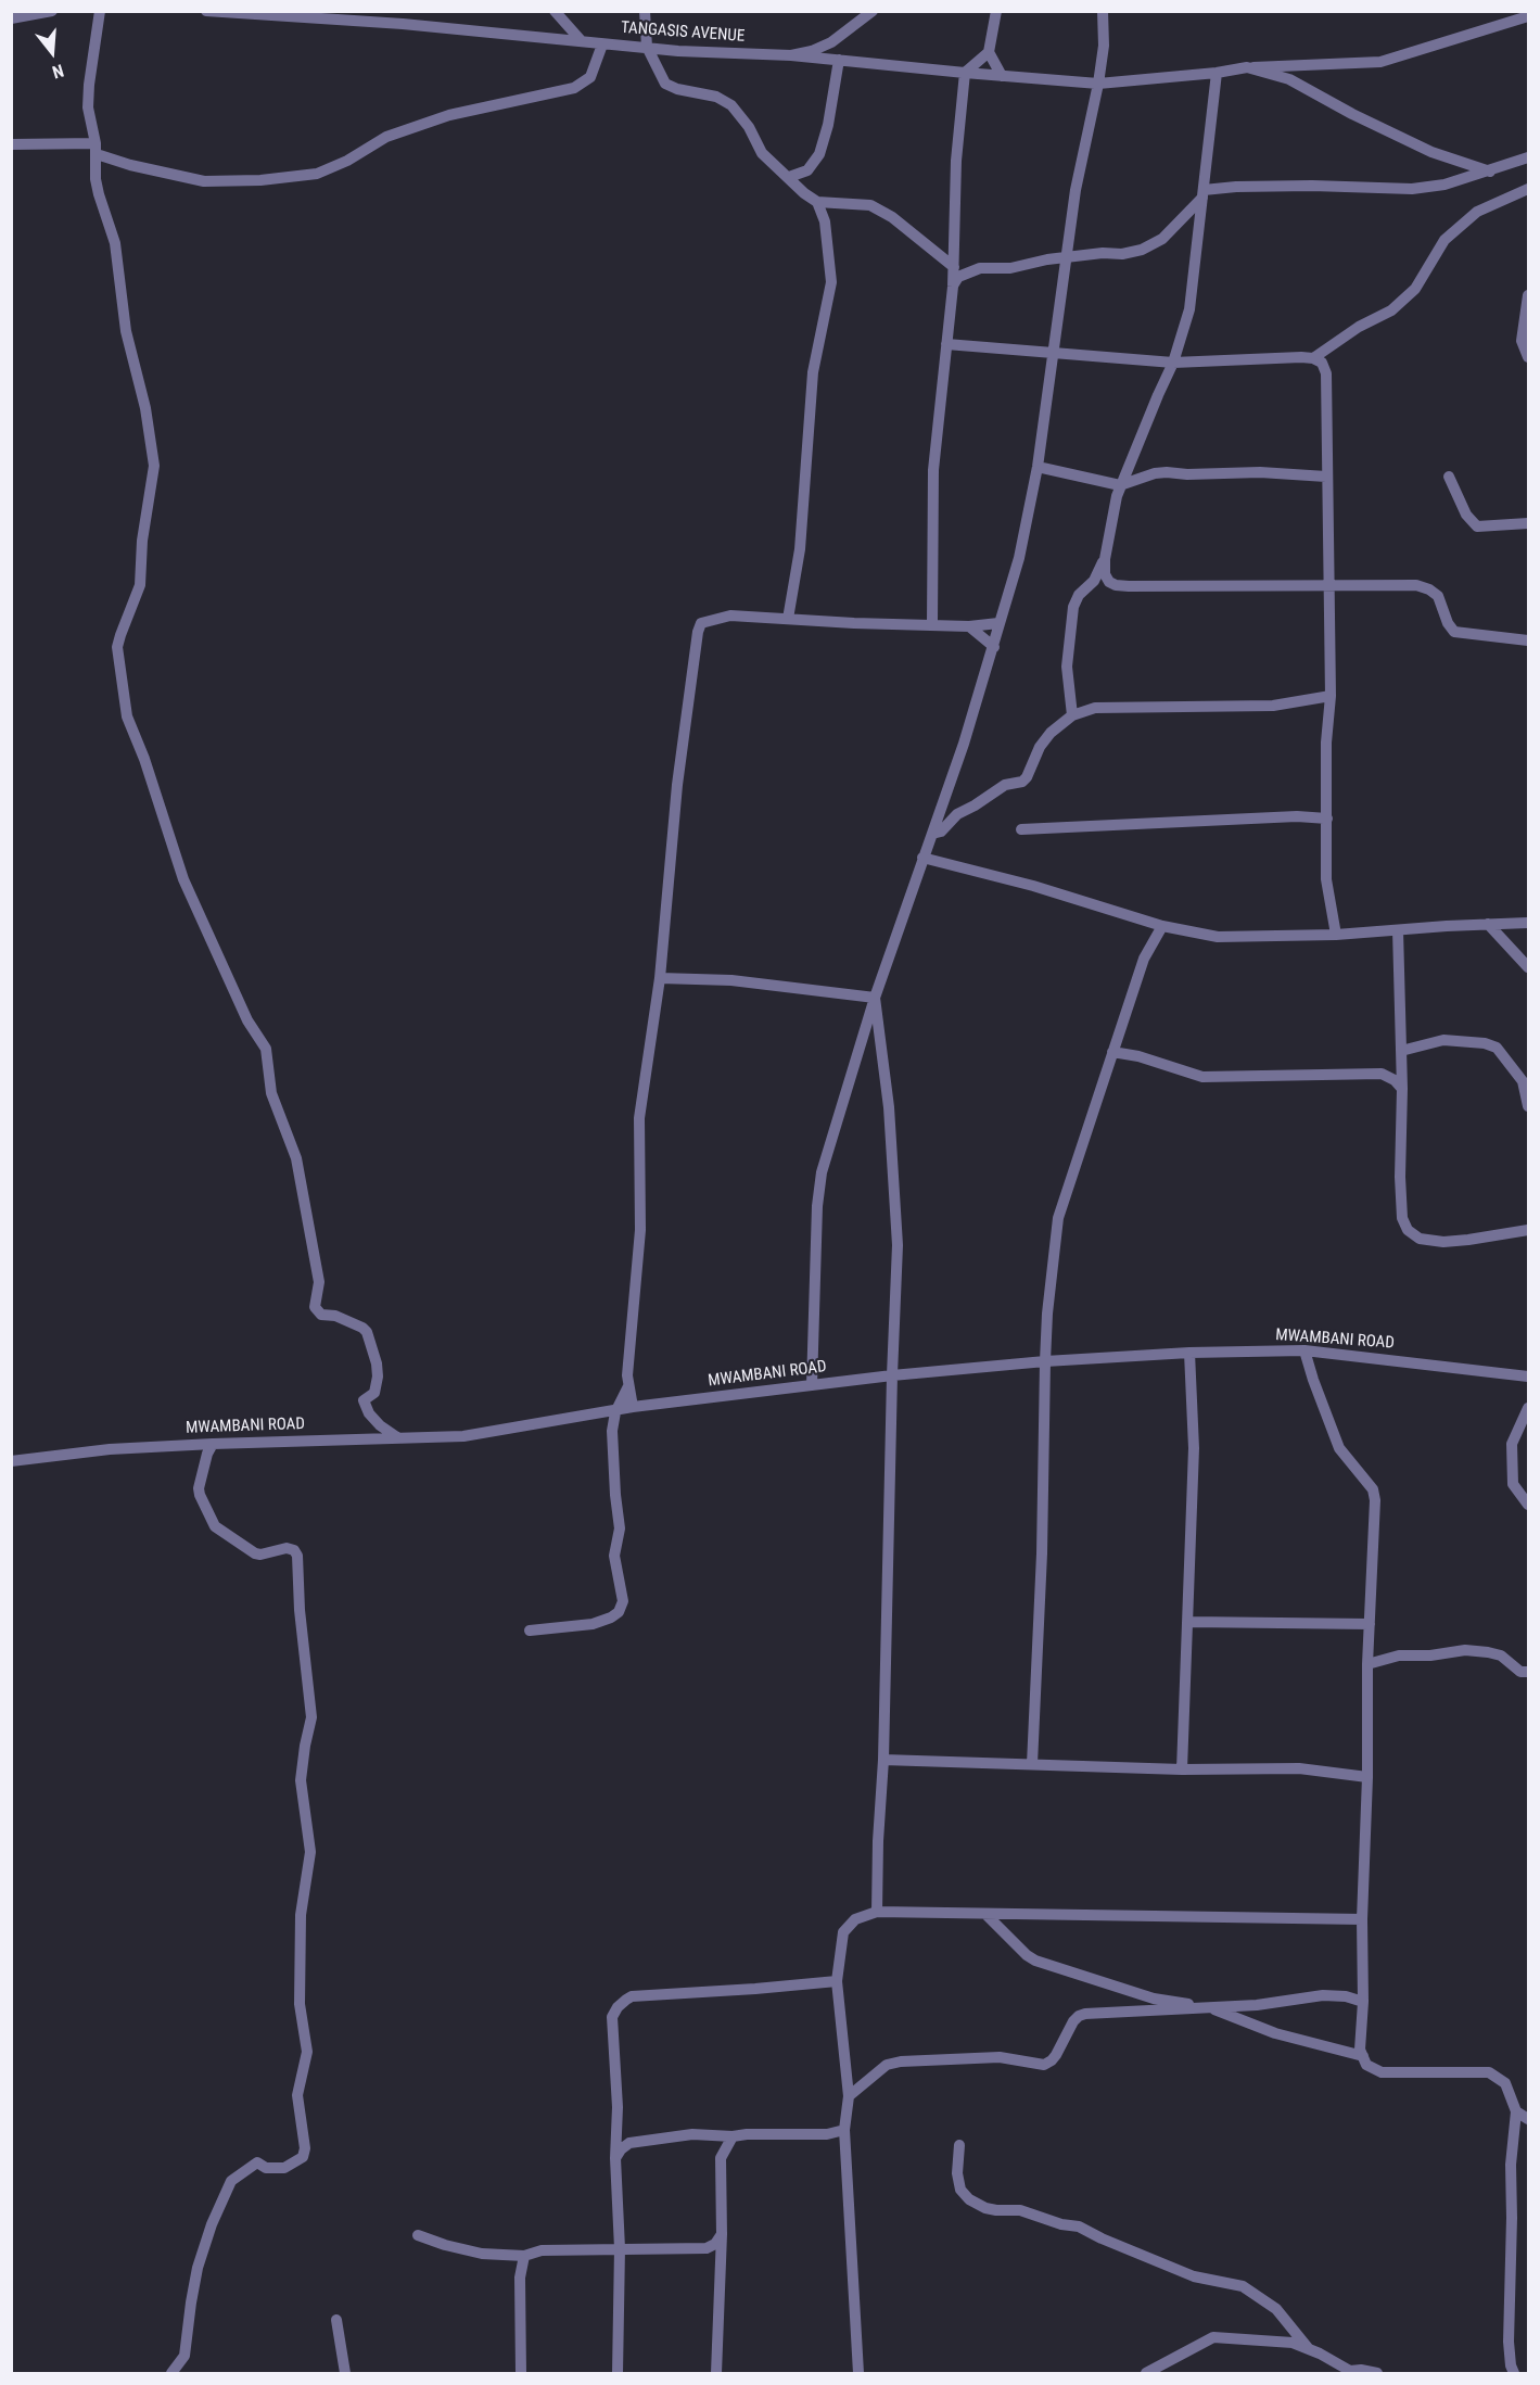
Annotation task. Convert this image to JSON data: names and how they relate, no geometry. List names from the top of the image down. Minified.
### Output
{"streets":{"street":["TANGASIS AVENUE","MWAMBANI ROAD"]},"north":"bottom"}
